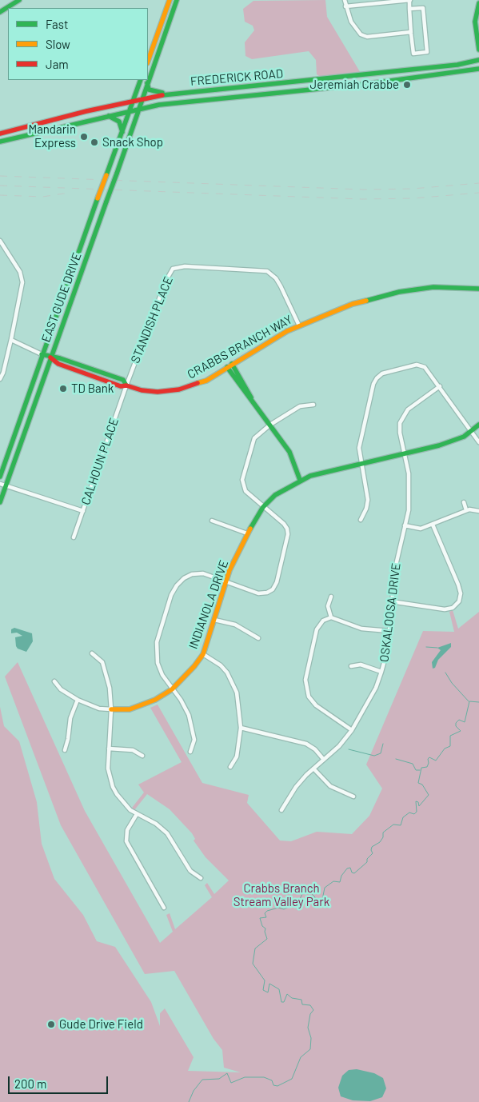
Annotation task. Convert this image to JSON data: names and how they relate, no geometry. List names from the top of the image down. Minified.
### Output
{"streets":{"main road":["FREDERICK ROAD","EAST GUDE DRIVE","CRABBS BRANCH WAY","INDIANOLA DRIVE"],"street":["STANDISH PLACE","CALHOUN PLACE","OSKALOOSA DRIVE"]},"crossings":[["FREDERICK ROAD","EAST GUDE DRIVE"],["EAST GUDE DRIVE","CRABBS BRANCH WAY"],["STANDISH PLACE","CRABBS BRANCH WAY"],["STANDISH PLACE","CALHOUN PLACE"],["CRABBS BRANCH WAY","CALHOUN PLACE"],["INDIANOLA DRIVE","OSKALOOSA DRIVE"]],"parks":["Crabbs Branch Stream Valley Park"],"places":["Jeremiah Crabbe","Mandarin Express","Snack Shop","TD Bank","Gude Drive Field"],"legend":["Fast","Slow","Jam"],"scale_bar":"200 m"}
